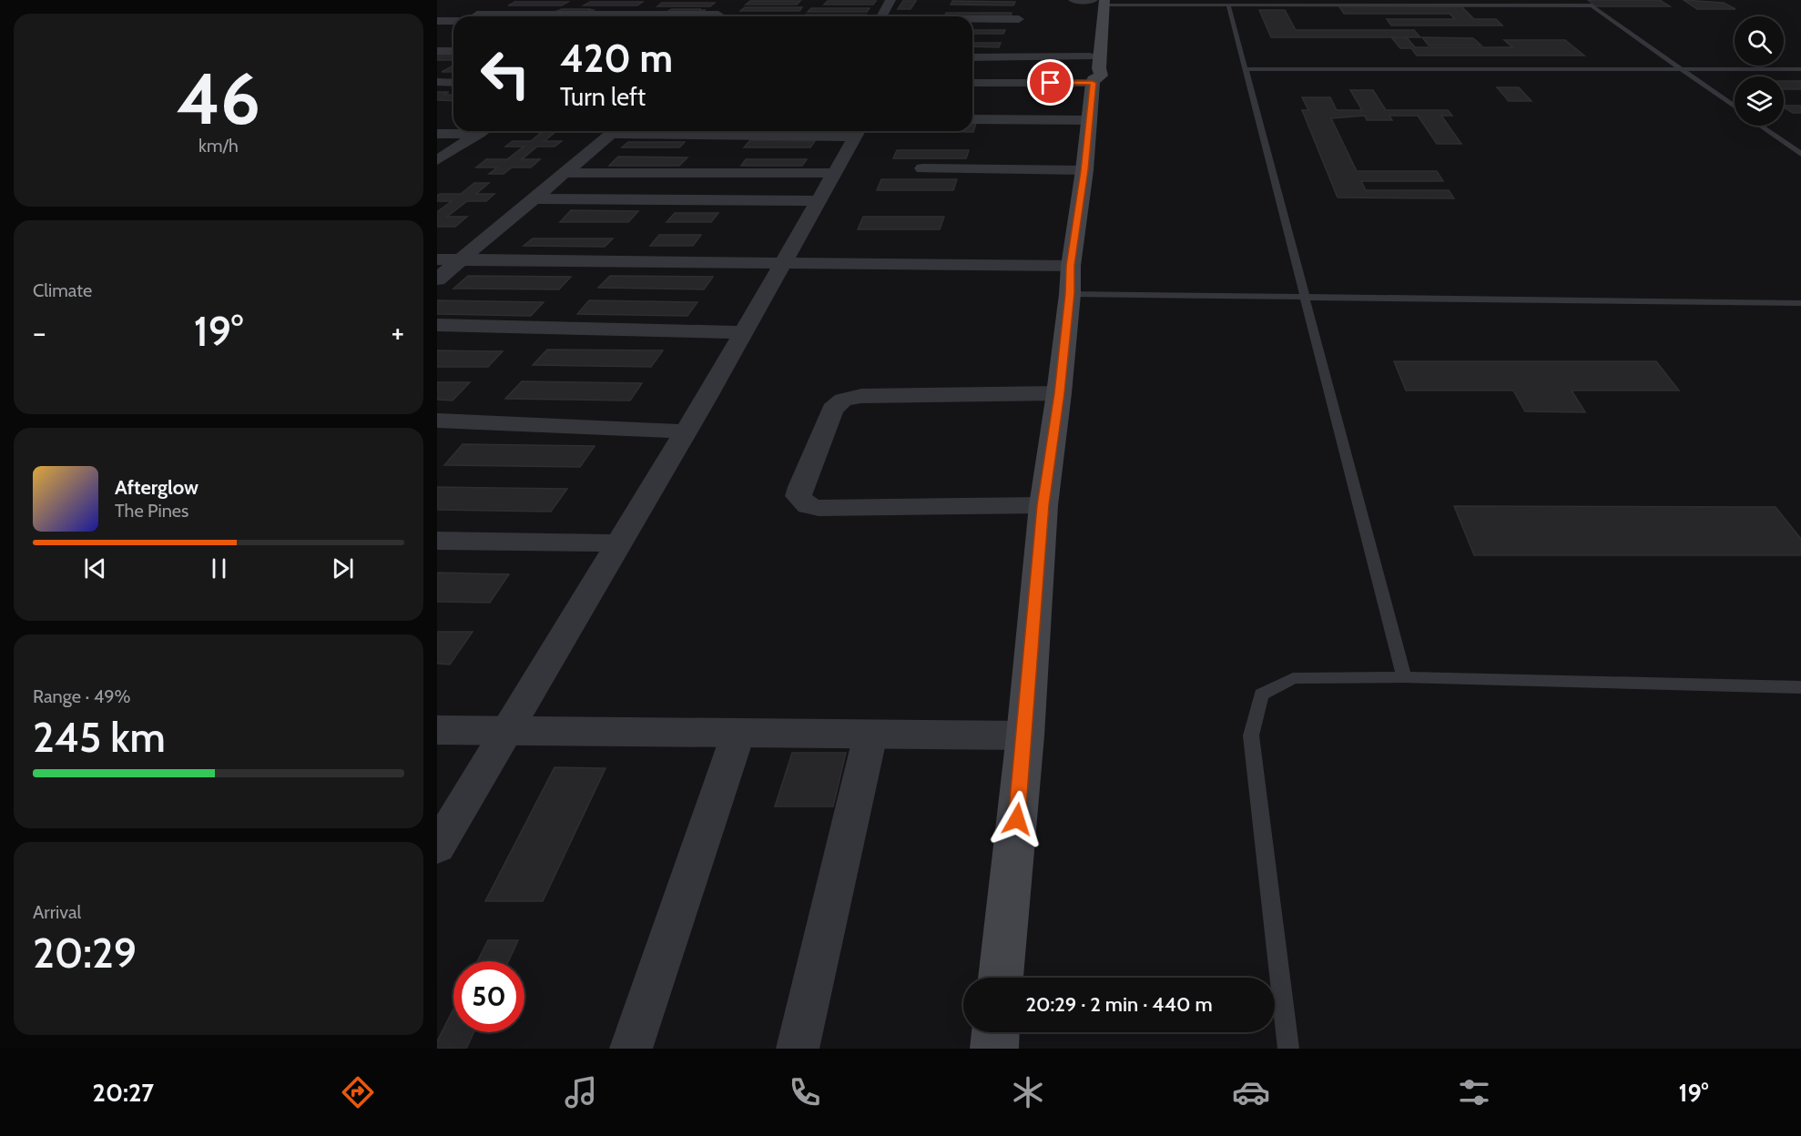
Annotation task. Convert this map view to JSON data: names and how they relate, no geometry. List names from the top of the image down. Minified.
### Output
{"page":{"tile":[["46","km/h"],"Climate",["Range · 49%","245 km"],["Arrival","20:29"]],"turn":["420 m","Turn left"],"heat":["−","19°","+"],"song":["Afterglow","The Pines"],"limit":"50","trip":"20:29 · 2 min · 440 m","tabs":["20:27","19°"]}}
